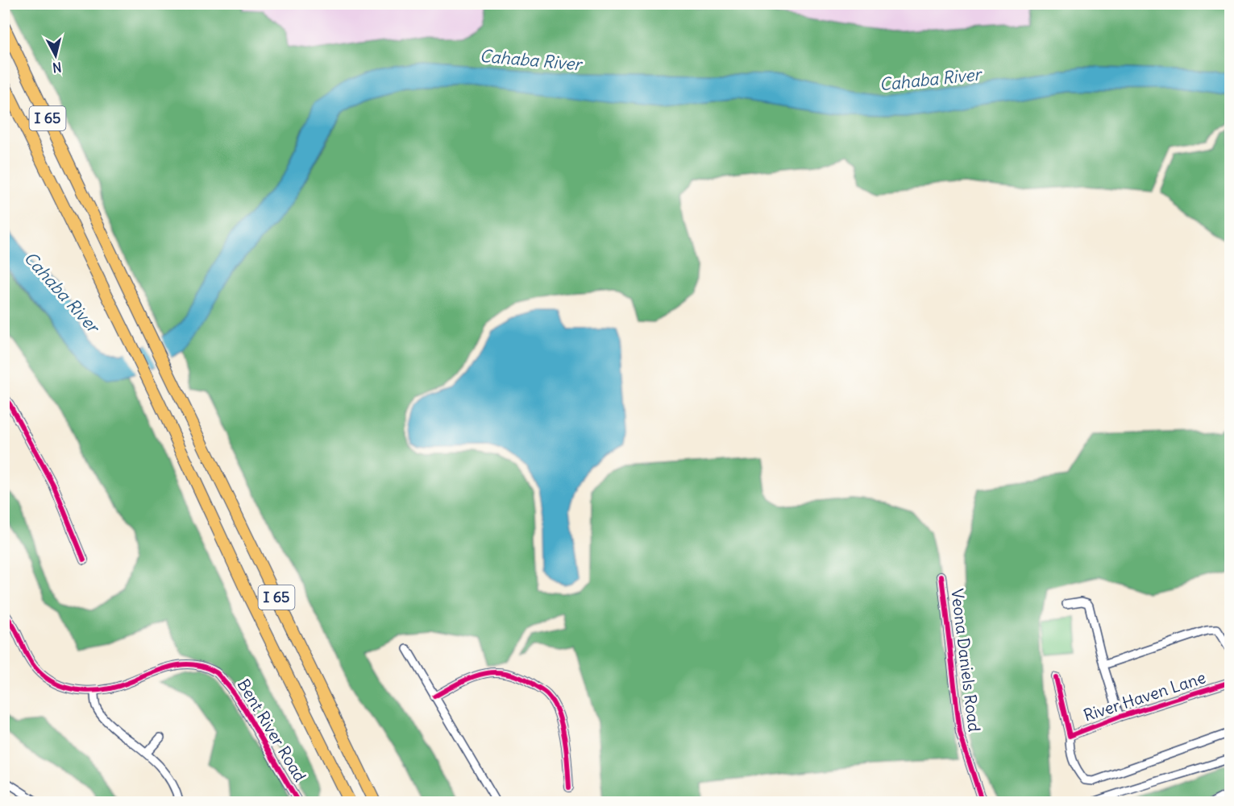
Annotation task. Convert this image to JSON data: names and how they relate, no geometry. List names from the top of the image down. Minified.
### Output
{"streets":{"highway":["I 65"],"street":["Veona Daniels Road","River Haven Lane","Bent River Road"]},"water":["Cahaba River"],"north":"bottom"}
